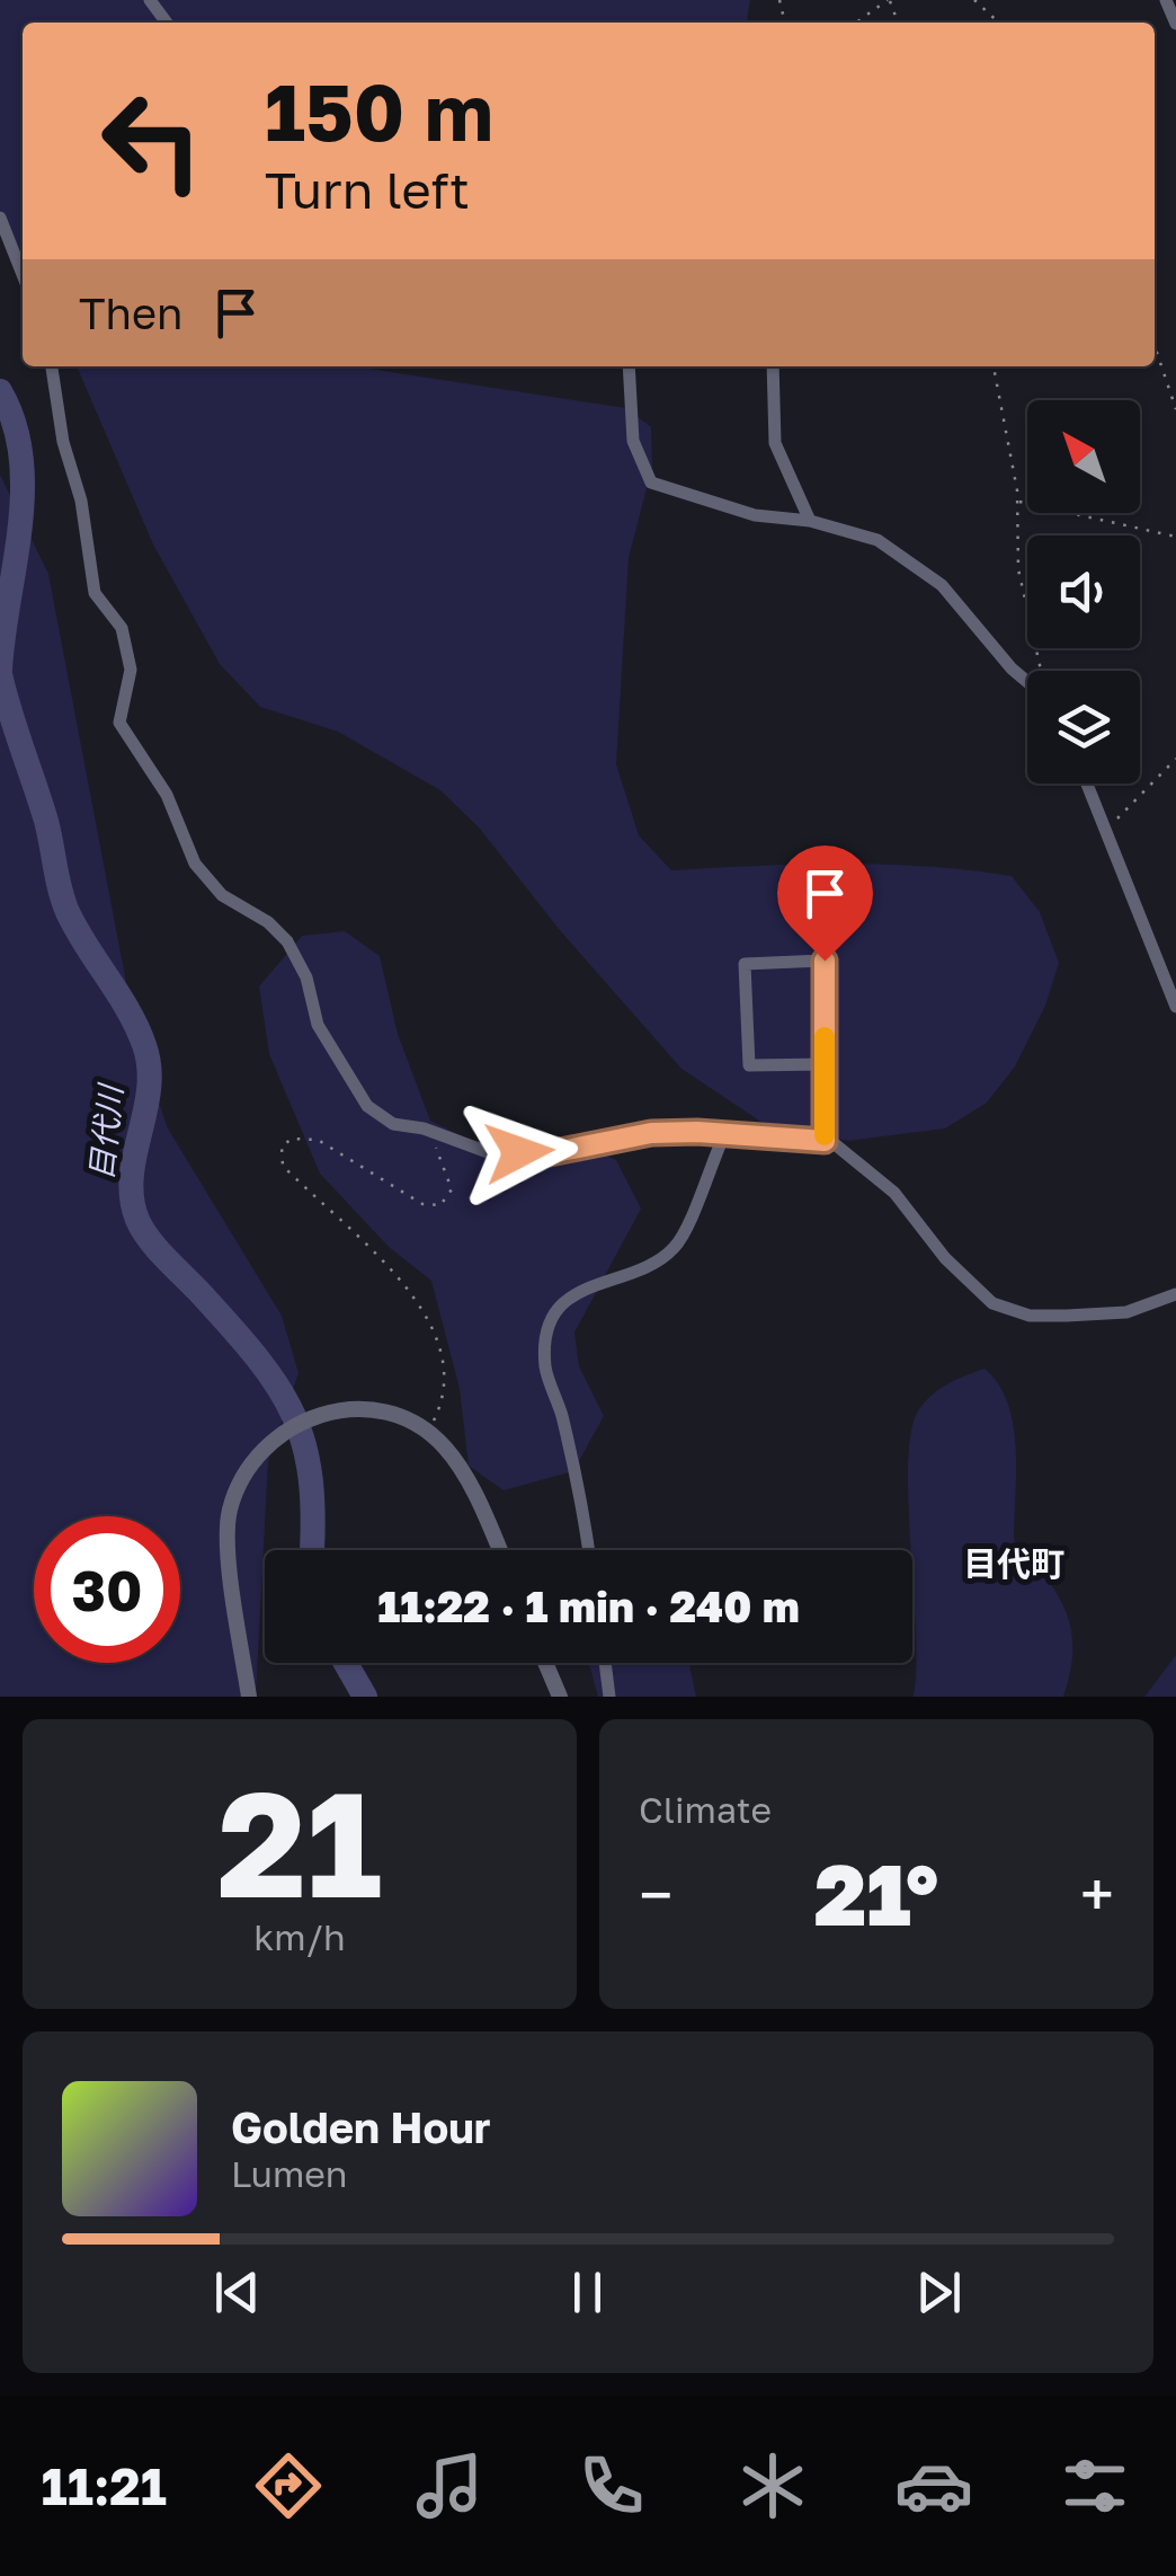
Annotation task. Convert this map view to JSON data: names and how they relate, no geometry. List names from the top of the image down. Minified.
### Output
{"districts":["目代町"],"water":["目代川"],"north":"top left","page":{"turn":["150 m","Turn left"],"then":"Then","limit":"30","trip":"11:22 · 1 min · 240 m","tile":[["21","km/h"],"Climate"],"heat":["−","21°","+"],"song":["Golden Hour","Lumen"],"tabs":"11:21"}}
